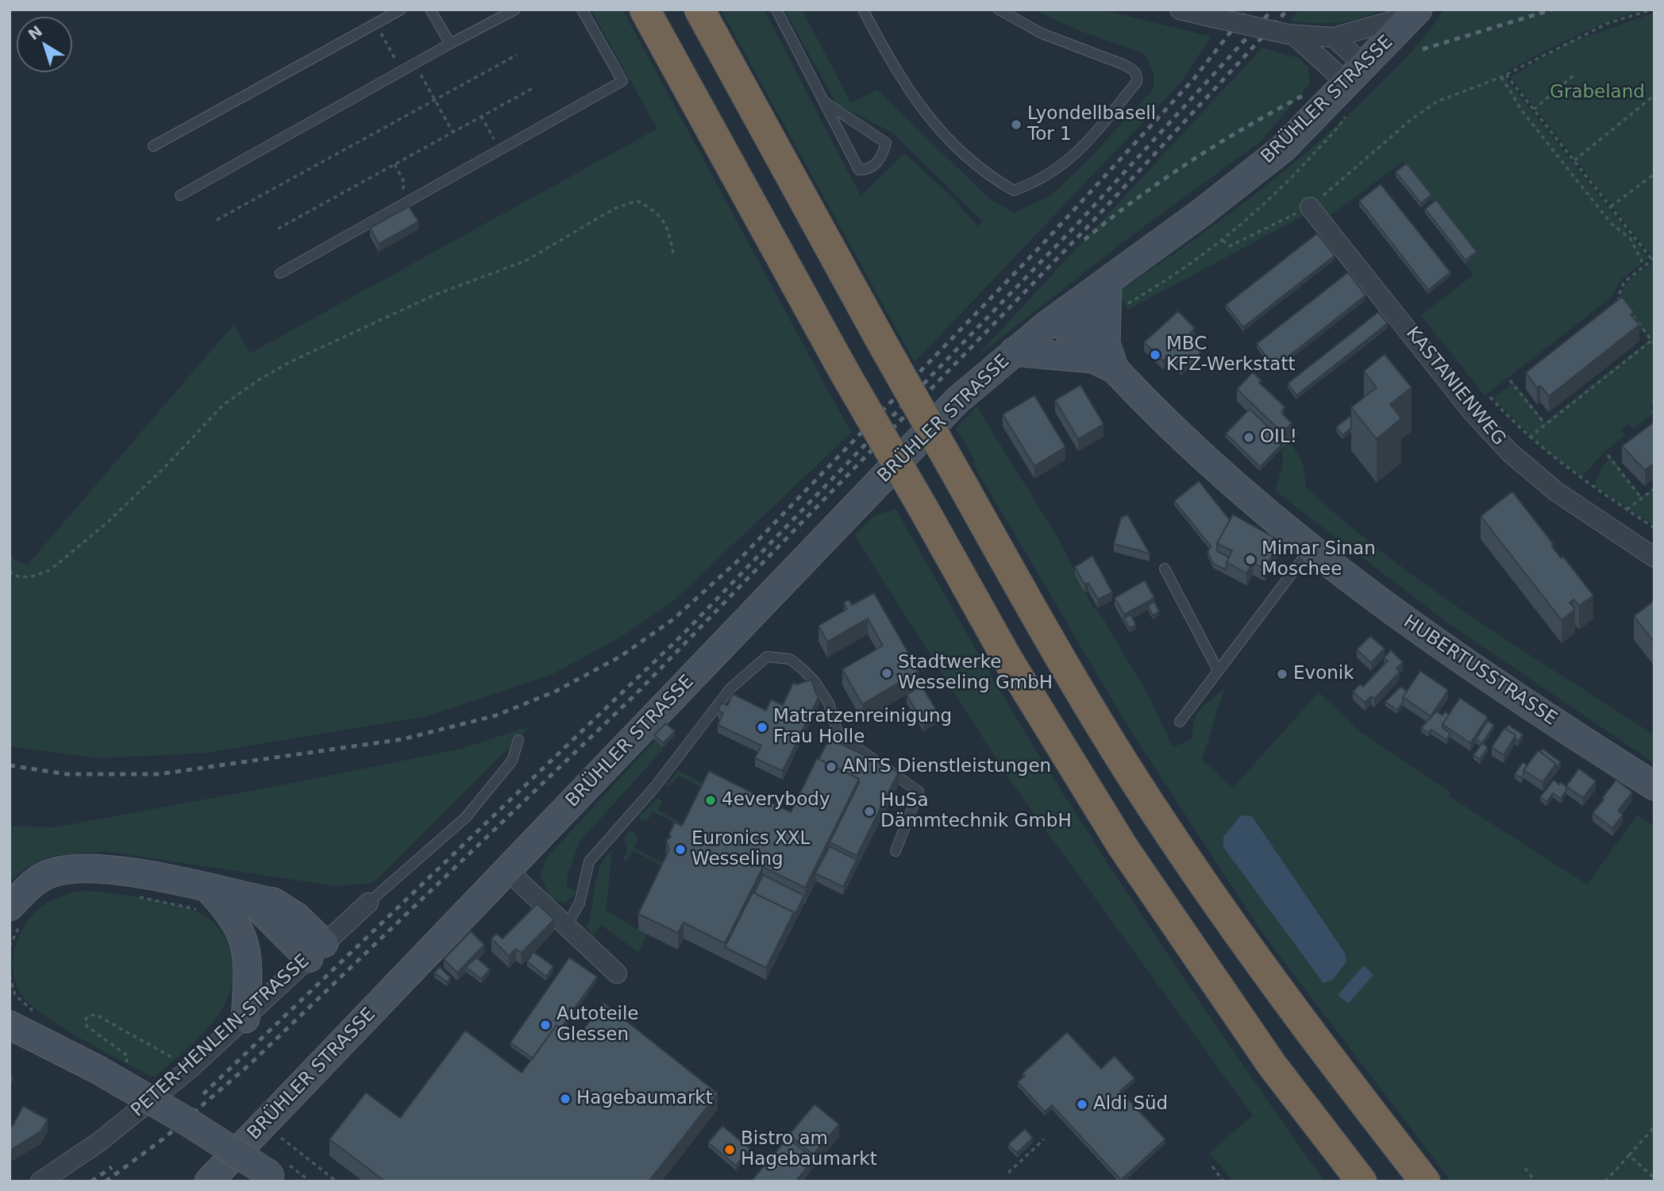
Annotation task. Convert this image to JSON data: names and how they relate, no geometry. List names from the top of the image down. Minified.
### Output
{"streets":{"main road":["BRÜHLER STRASSE","HUBERTUSSTRASSE"],"street":["KASTANIENWEG","PETER-HENLEIN-STRASSE"]},"crossings":[["BRÜHLER STRASSE","HUBERTUSSTRASSE"]],"parks":["Grabeland"],"places":["Lyondellbasell Tor 1","MBC KFZ-Werkstatt","OIL!","Mimar Sinan Moschee","Stadtwerke Wesseling GmbH","Evonik","Matratzenreinigung Frau Holle","ANTS Dienstleistungen","4everybody","HuSa Dämmtechnik GmbH","Euronics XXL Wesseling","Autoteile Glessen","Hagebaumarkt","Aldi Süd","Bistro am Hagebaumarkt"],"north":"top left"}
